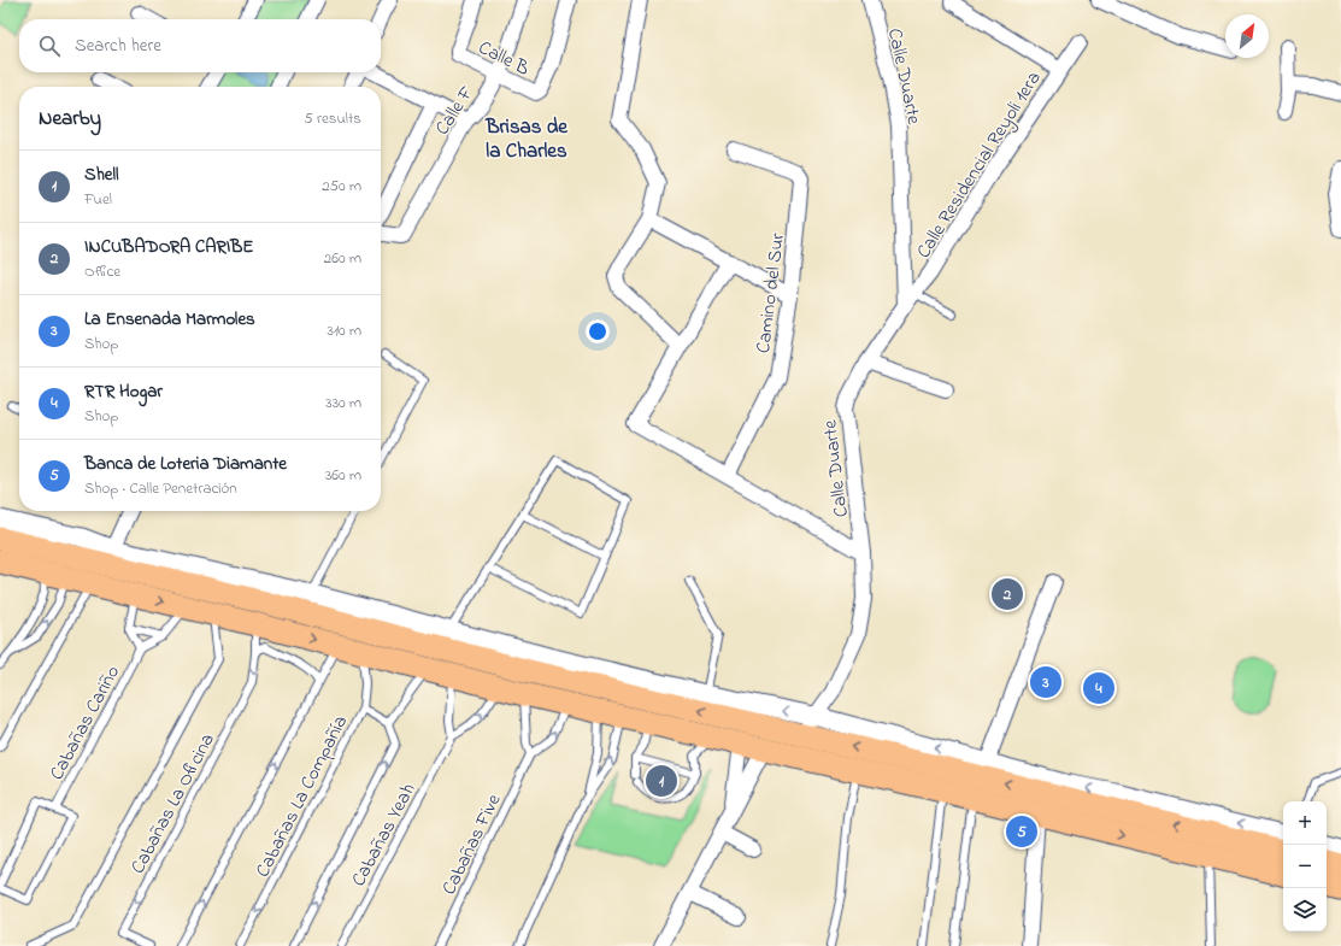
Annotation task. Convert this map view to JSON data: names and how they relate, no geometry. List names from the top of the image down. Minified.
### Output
{"streets":{"street":["Calle B","Calle Duarte","Calle F","Calle Residencial Reyoli 1era","Camino del Sur"],"lane":["Cabañas Cariño","Cabañas La Compañía","Cabañas La Oficina","Cabañas Yeah","Cabañas Five"]},"crossings":[["Calle B","Calle F"],["Calle Duarte","Calle Residencial Reyoli 1era"]],"districts":["Brisas de la Charles"],"north":"top right","page":{"search":"Search here","heading":["Nearby","5 results"],"list":[{"mark":"1","name":"Shell","note":"Fuel","value":"250 m"},{"mark":"2","name":"INCUBADORA CARIBE","note":"Office","value":"260 m"},{"mark":"3","name":"La Ensenada Marmoles","note":"Shop","value":"310 m"},{"mark":"4","name":"RTR Hogar","note":"Shop","value":"330 m"},{"mark":"5","name":"Banca de Loteria Diamante","note":"Shop · Calle Penetración","value":"360 m"}],"pins":["2","3","4","1","5"],"map_buttons":["+","−"]}}
